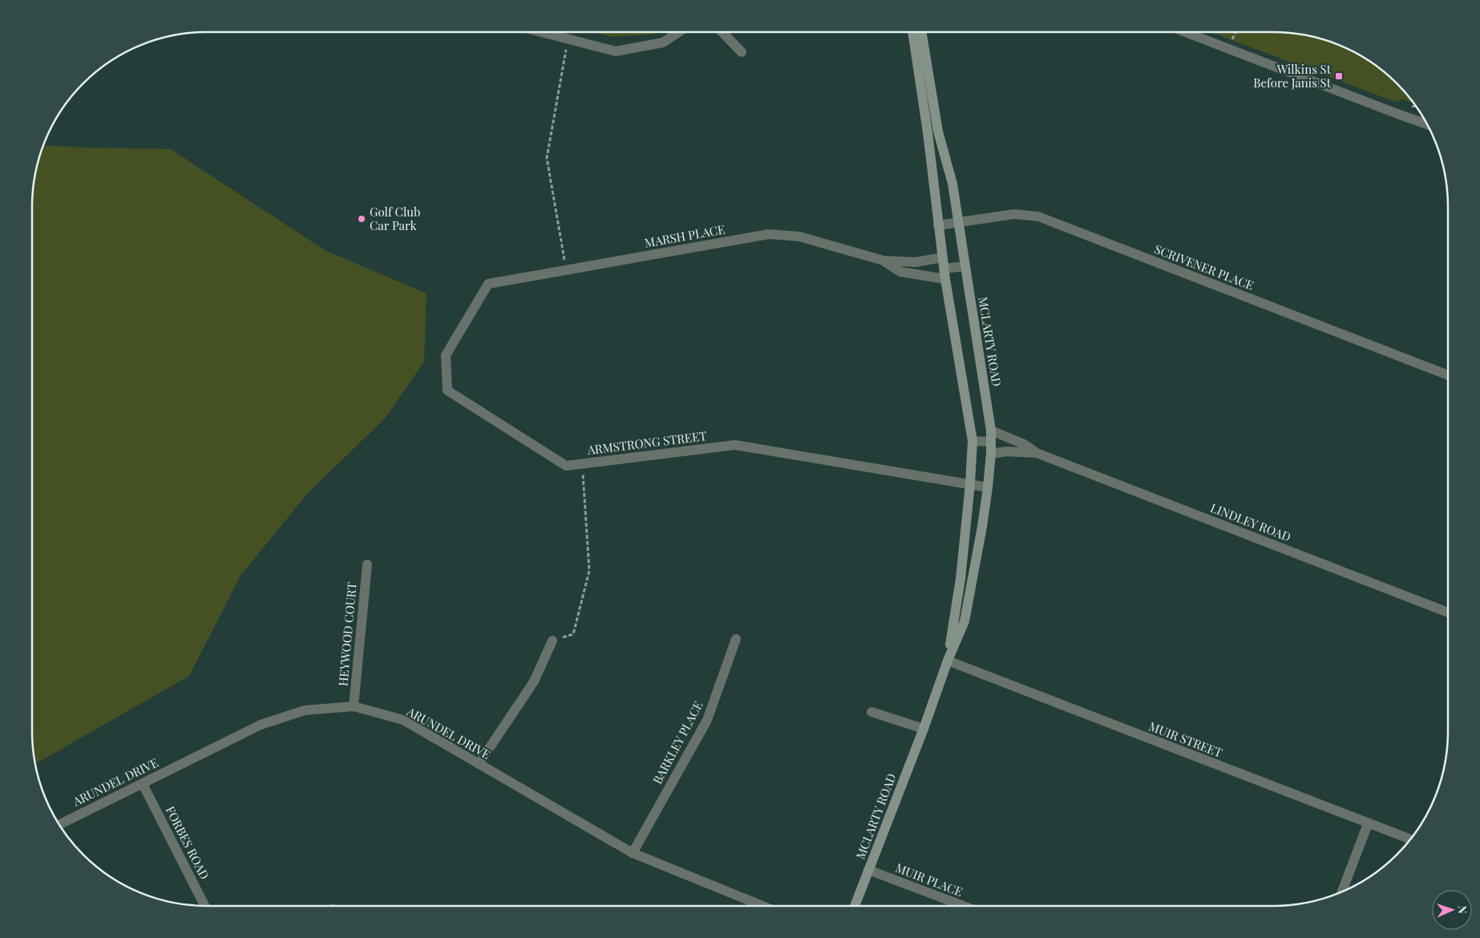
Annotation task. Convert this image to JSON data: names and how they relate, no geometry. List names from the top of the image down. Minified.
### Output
{"streets":{"street":["MARSH PLACE","SCRIVENER PLACE","MCLARTY ROAD","ARMSTRONG STREET","LINDLEY ROAD","HEYWOOD COURT","ARUNDEL DRIVE","MUIR STREET","BARKLEY PLACE","FORBES ROAD","MUIR PLACE"]},"crossings":[["MARSH PLACE","MCLARTY ROAD"],["MARSH PLACE","ARMSTRONG STREET"],["SCRIVENER PLACE","MCLARTY ROAD"],["MCLARTY ROAD","ARMSTRONG STREET"],["MCLARTY ROAD","LINDLEY ROAD"],["MCLARTY ROAD","MUIR STREET"],["MCLARTY ROAD","MUIR PLACE"],["HEYWOOD COURT","ARUNDEL DRIVE"],["ARUNDEL DRIVE","BARKLEY PLACE"],["ARUNDEL DRIVE","FORBES ROAD"]],"places":{"transit":["Wilkins St Before Janis St"],"other":["Golf Club Car Park"]},"north":"right"}
